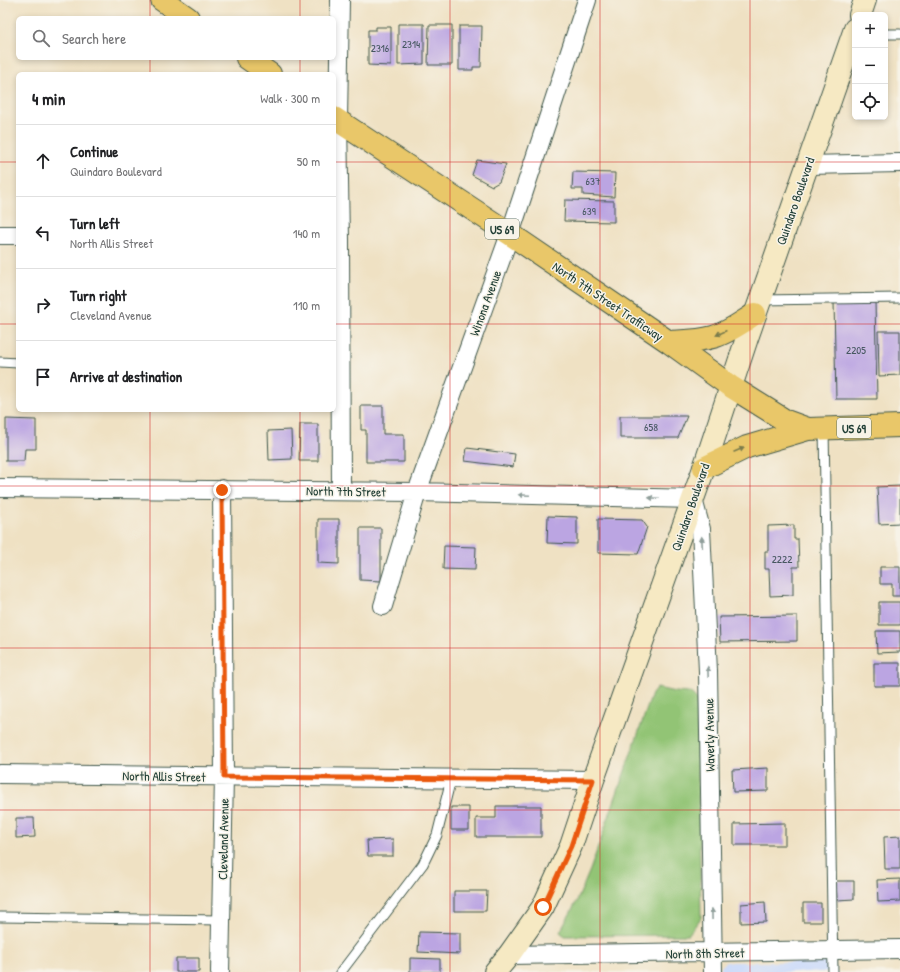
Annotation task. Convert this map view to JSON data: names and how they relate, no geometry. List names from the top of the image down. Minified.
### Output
{"streets":{"main road":["Quindaro Boulevard","US 69","North 7th Street Trafficway"],"street":["Winona Avenue","North 7th Street","Waverly Avenue","North Allis Street","Cleveland Avenue","North 8th Street"]},"crossings":[["Quindaro Boulevard","North 7th Street Trafficway"],["Quindaro Boulevard","North 7th Street"],["Quindaro Boulevard","Waverly Avenue"],["Quindaro Boulevard","North Allis Street"],["Quindaro Boulevard","North 8th Street"],["North 7th Street Trafficway","Winona Avenue"],["Winona Avenue","North 7th Street"],["North 7th Street","Waverly Avenue"],["North 7th Street","Cleveland Avenue"],["Waverly Avenue","North 8th Street"],["North Allis Street","Cleveland Avenue"]],"one_way":["North 7th Street","Waverly Avenue"],"house_numbers":["2314","2316","637","639","2205","658","2222"],"page":{"map_buttons":["+","−"],"search":"Search here","heading":["4 min","Walk · 300 m"],"list":[["Continue","Quindaro Boulevard","50 m"],["Turn left","North Allis Street","140 m"],["Turn right","Cleveland Avenue","110 m"],"Arrive at destination"]}}
